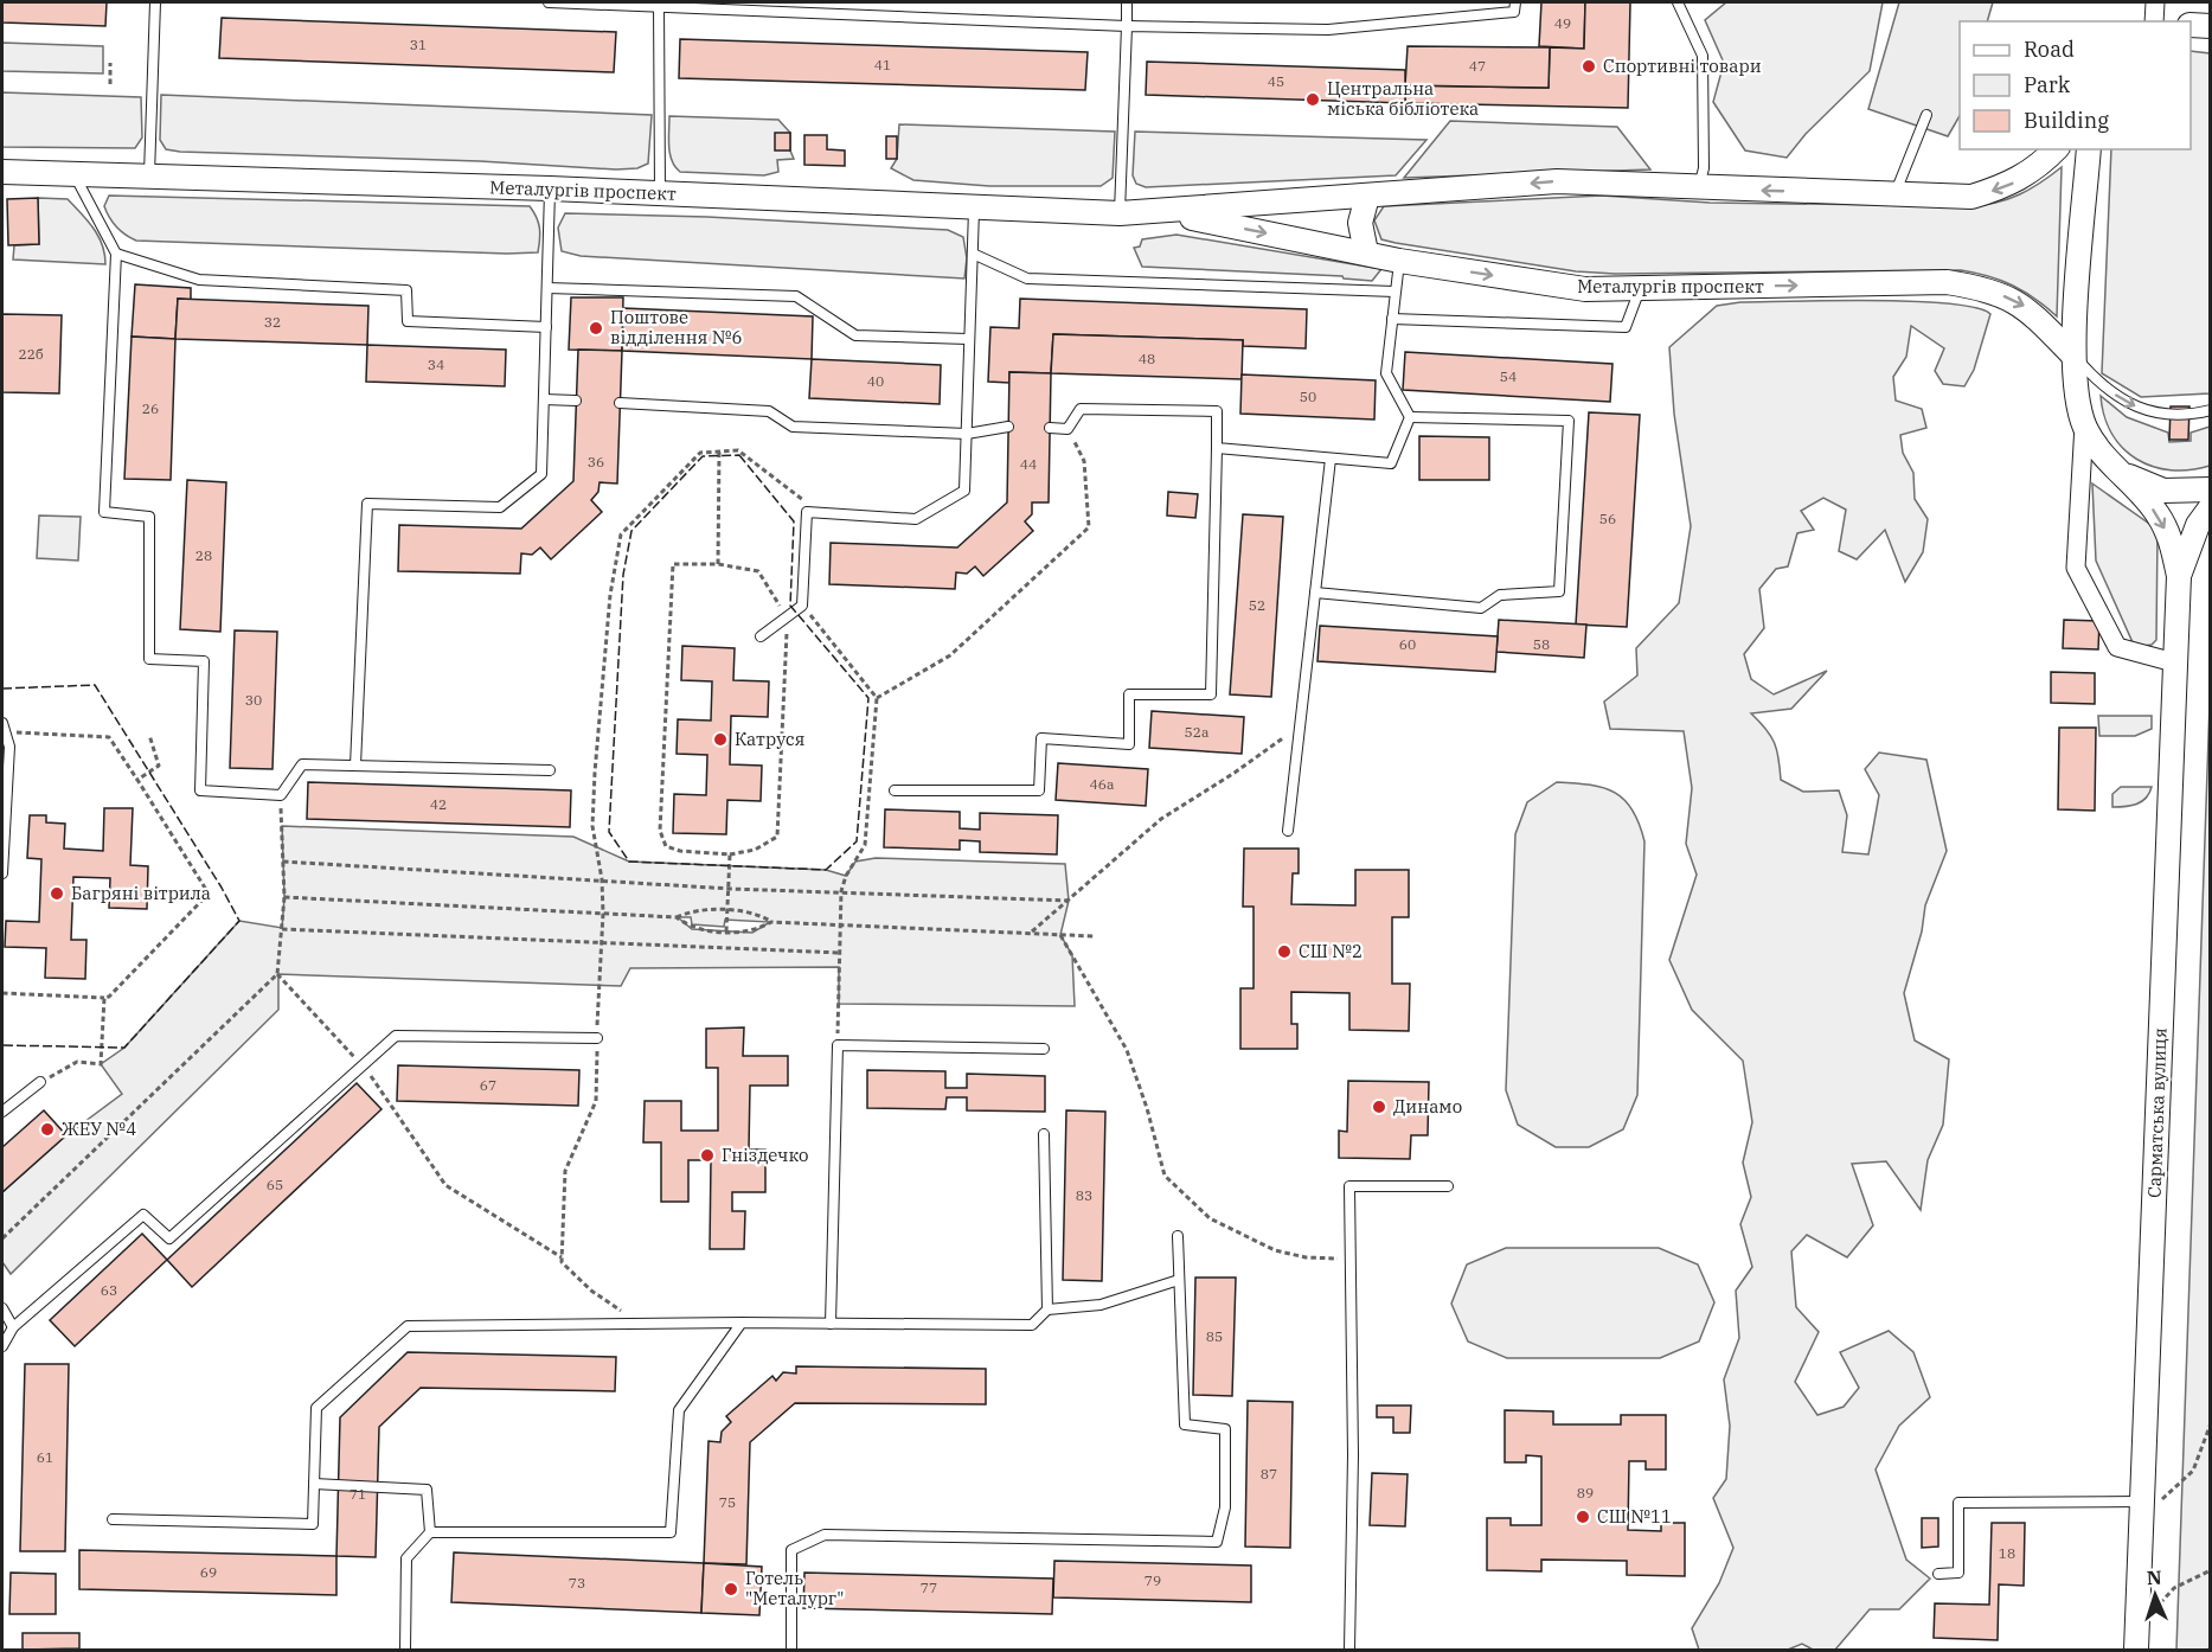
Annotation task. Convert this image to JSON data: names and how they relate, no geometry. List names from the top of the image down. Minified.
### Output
{"streets":{"street":["Металургів проспект","Сарматська вулиця"]},"places":["Спортивні товари","Центральна міська бібліотека","Поштове відділення №6","Катруся","Багряні вітрила","СШ №2","Динамо","ЖЕУ №4","Гніздечко","СШ №11","Готель \"Металург\""],"house_numbers":["49","31","41","47","45","32","22б","48","34","54","40","50","26","36","44","56","28","52","60","58","30","52а","46а","42","67","65","83","63","85","61","87","89","71","75","18","69","79","73","77"],"legend":["Road","Park","Building"],"north":"top"}
